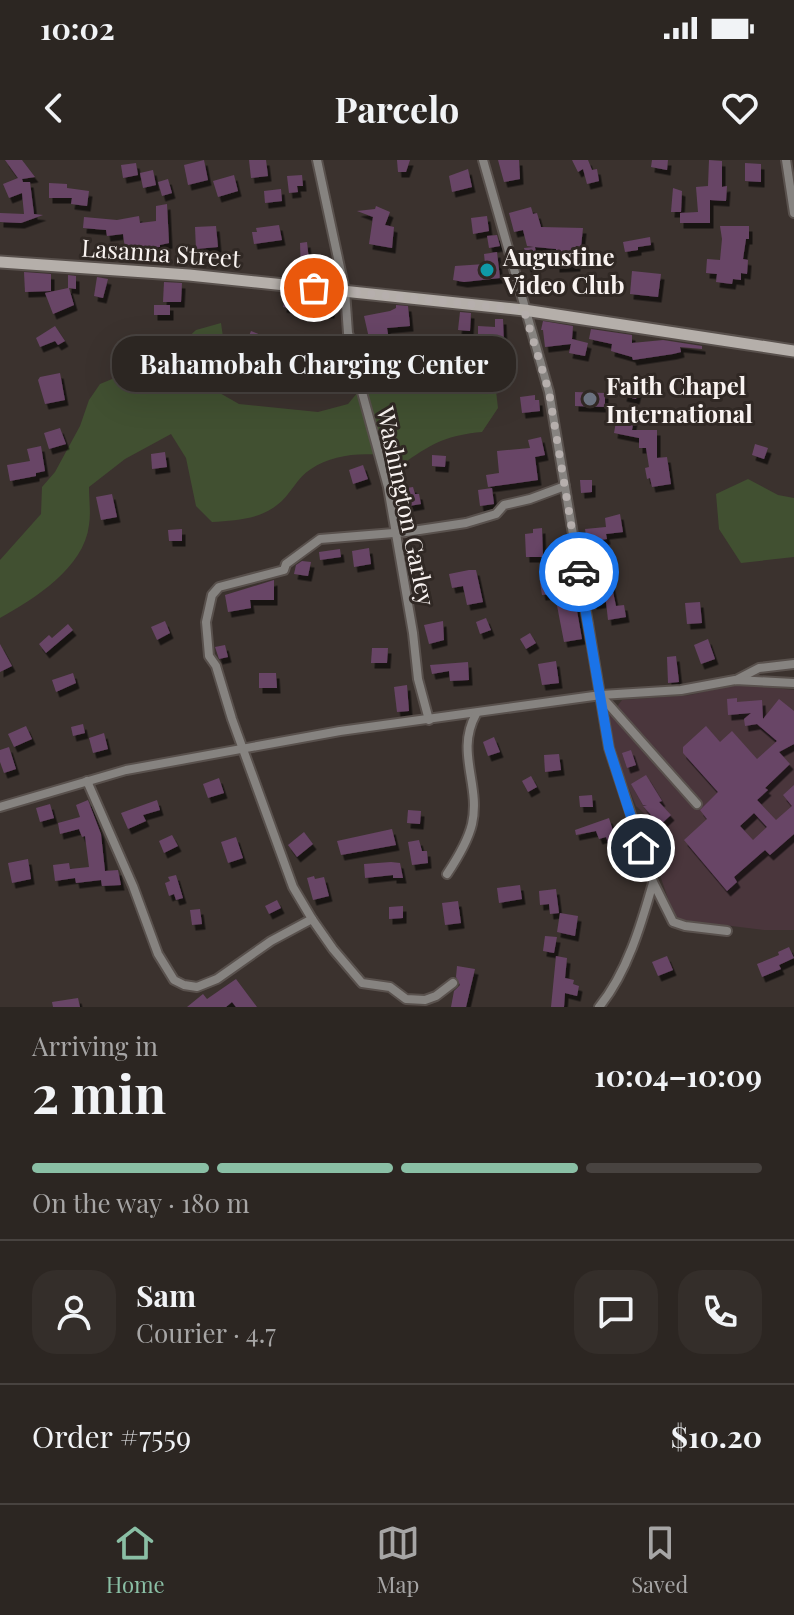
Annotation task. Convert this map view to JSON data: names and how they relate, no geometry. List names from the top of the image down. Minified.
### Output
{"streets":{"street":["Lasanna Street","Washington Garley"]},"crossings":[["Lasanna Street","Washington Garley"]],"places":["Augustine Video Club","Bahamobah Charging Center","Faith Chapel International"],"page":{"status":"10:02","header":"Parcelo","bubble":"Bahamobah Charging Center","heading":["2 min","Arriving in","10:04–10:09"],"panel":["Sam","Courier · 4.7","Order #7559","$10.20"],"bar":"On the way · 180 m","tabs":["Home","Map","Saved"]}}
